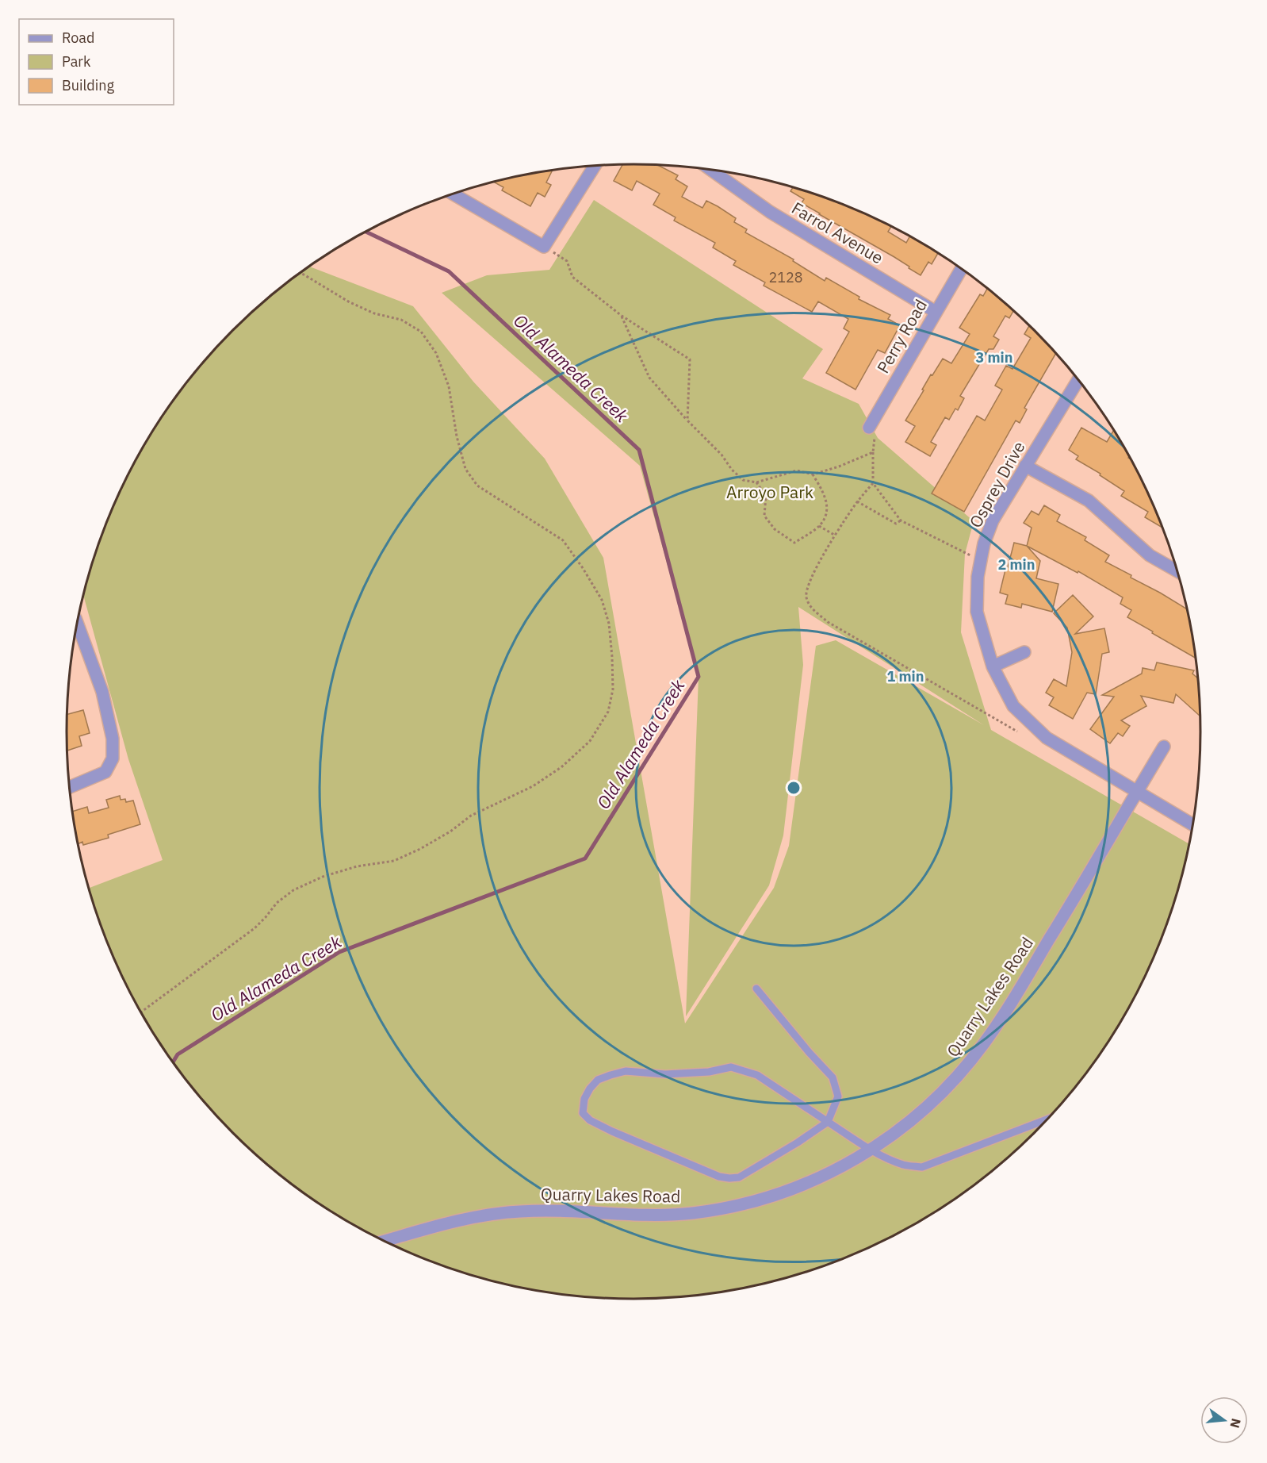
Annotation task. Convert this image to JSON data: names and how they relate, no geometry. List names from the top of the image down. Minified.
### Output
{"streets":{"street":["Farrol Avenue","Perry Road","Osprey Drive","Quarry Lakes Road"]},"crossings":[["Farrol Avenue","Perry Road"],["Osprey Drive","Quarry Lakes Road"]],"water":["Old Alameda Creek"],"parks":["Arroyo Park"],"house_numbers":["2128"],"legend":["Road","Park","Building"],"north":"right","rings":["3 min","2 min","1 min"]}
